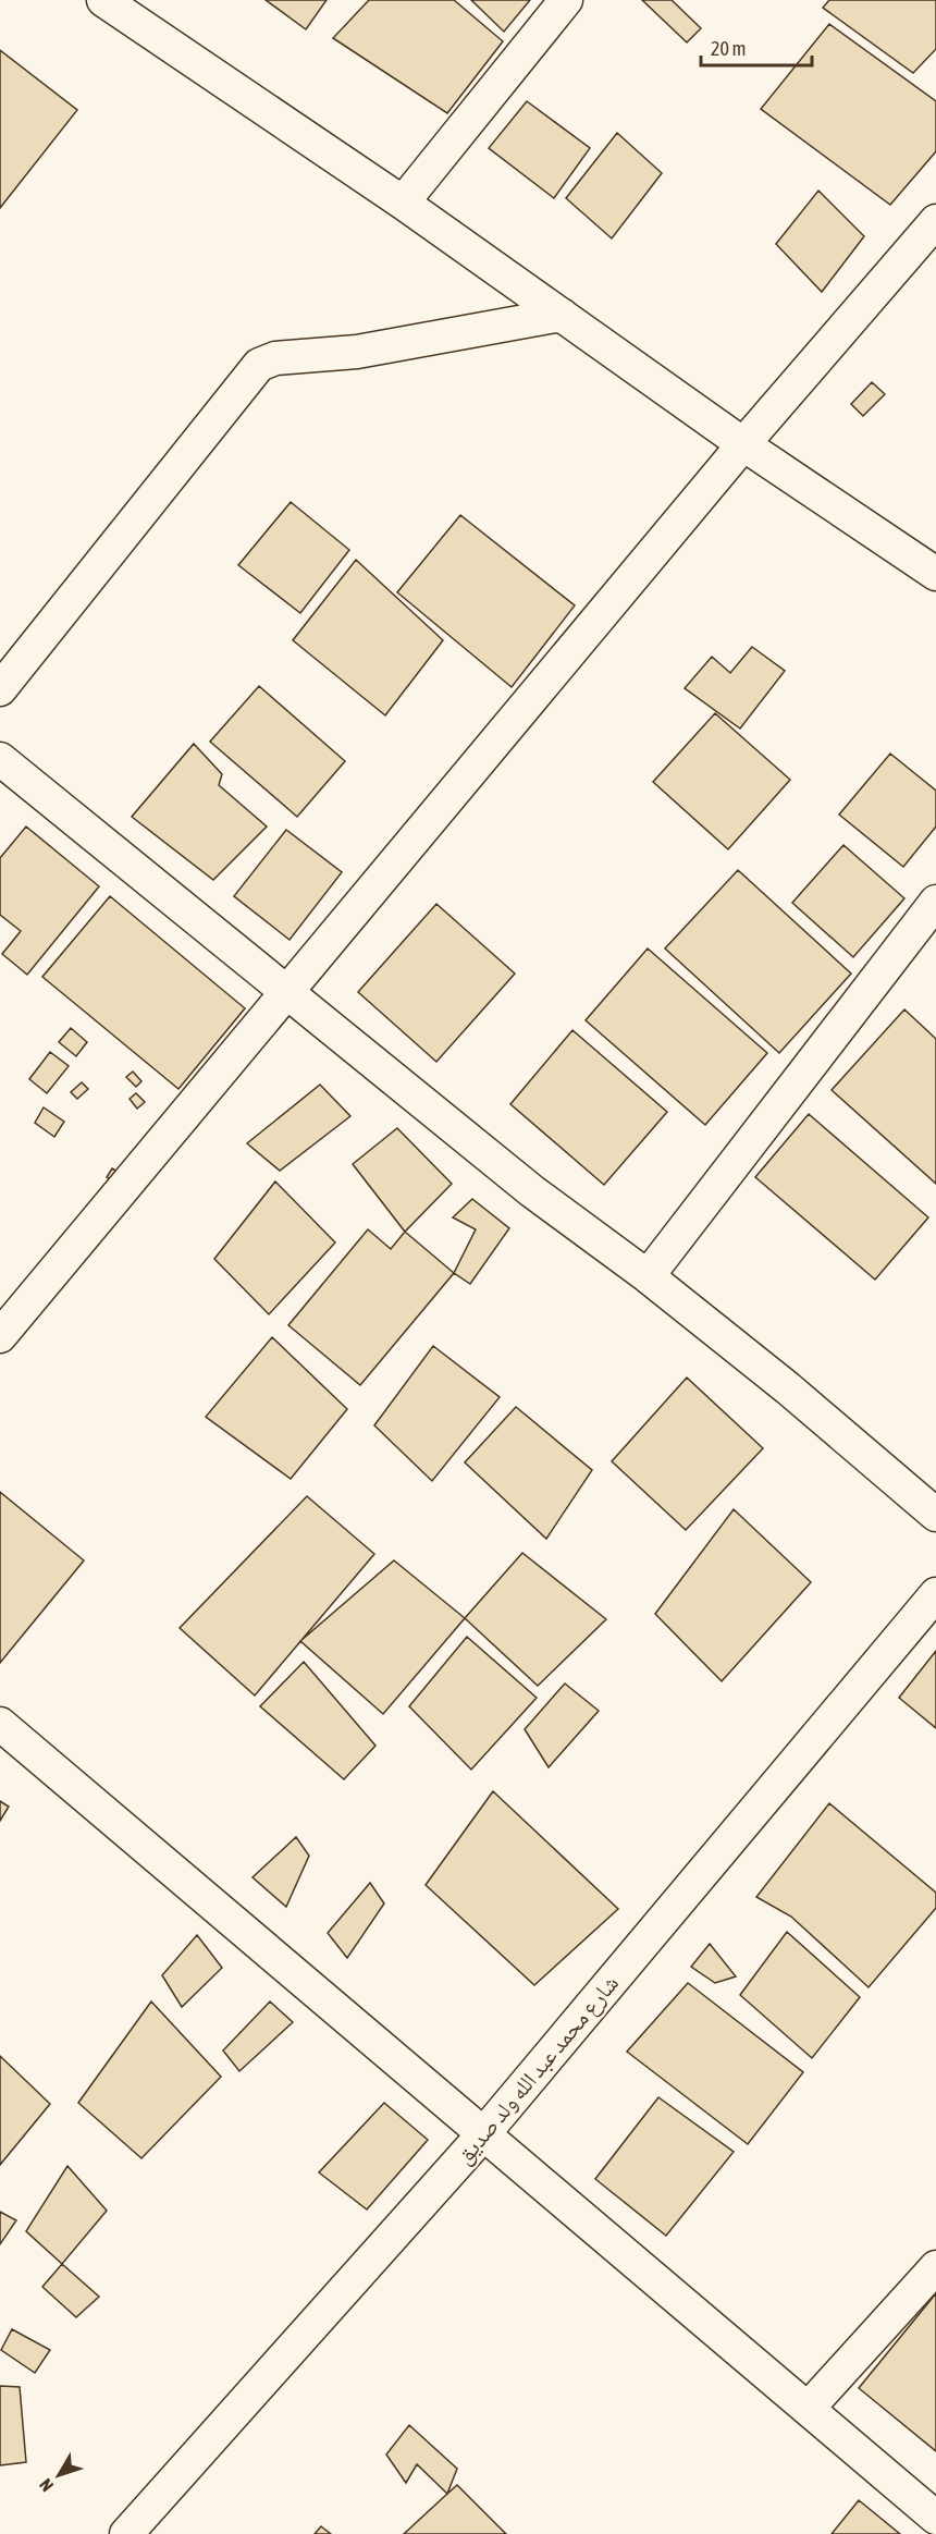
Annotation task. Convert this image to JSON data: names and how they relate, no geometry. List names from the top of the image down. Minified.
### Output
{"streets":{"street":["شارع محمد عبد الله ولد صديق"]},"scale_bar":"20 m","north":"bottom left"}
